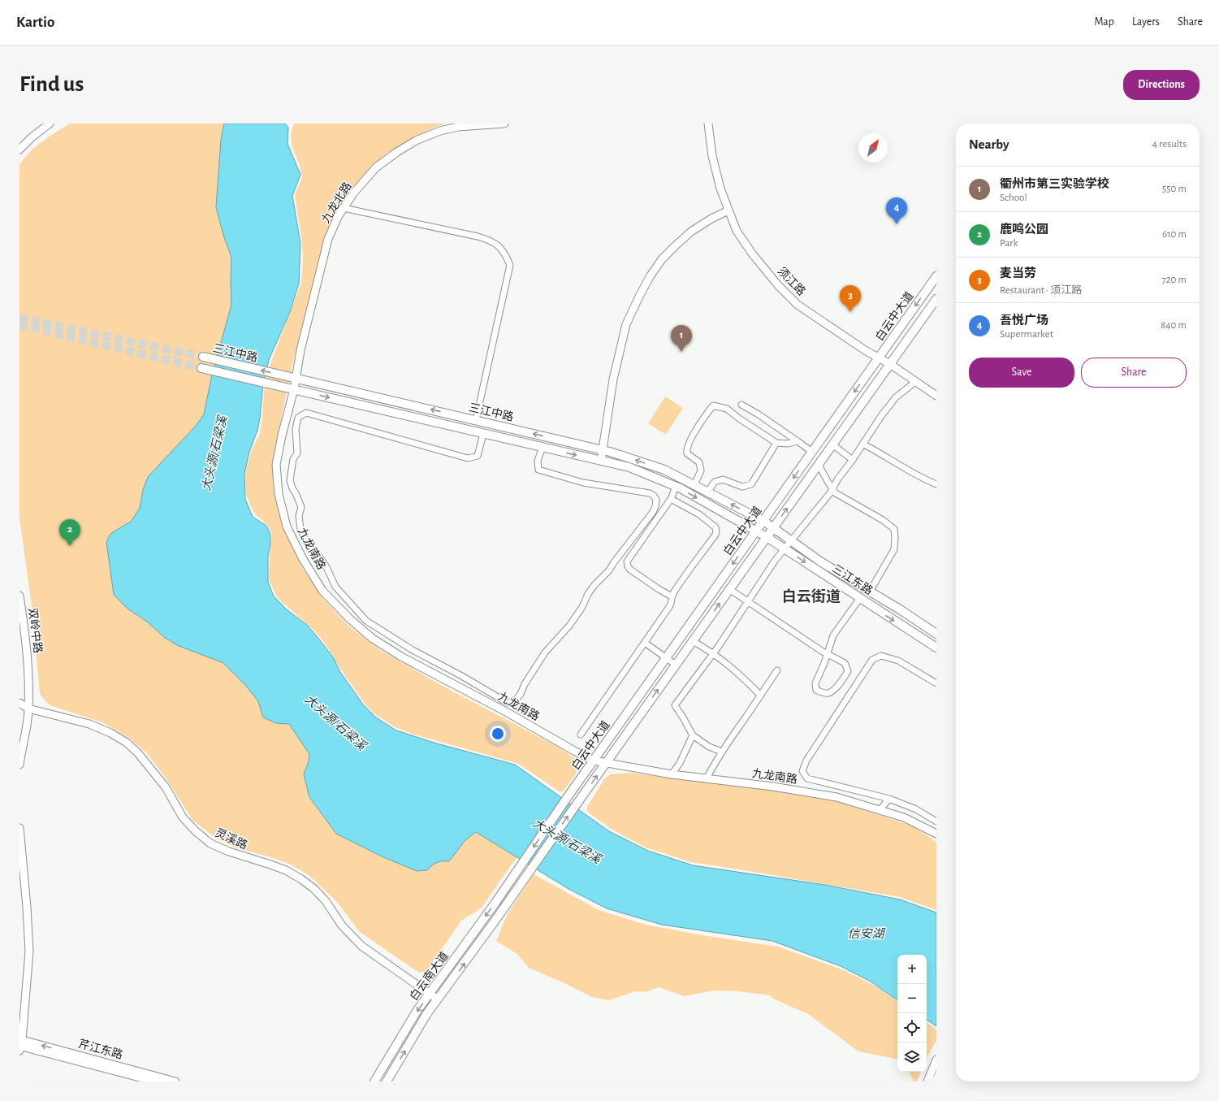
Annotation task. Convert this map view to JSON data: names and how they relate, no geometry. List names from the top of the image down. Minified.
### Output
{"streets":{"main road":["白云中大道","三江中路","三江东路","白云南大道"],"street":["九龙北路","须江路","九龙南路","双岭中路","灵溪路","芹江东路"]},"crossings":[["九龙北路","三江中路"],["九龙北路","九龙南路"],["须江路","白云中大道"],["白云中大道","三江中路"],["白云中大道","九龙南路"],["白云中大道","三江东路"],["白云中大道","白云南大道"],["三江中路","九龙南路"],["三江中路","三江东路"],["双岭中路","灵溪路"],["灵溪路","白云南大道"]],"districts":["白云街道"],"water":["大头源/石梁溪","信安湖"],"north":"top right","page":{"header":"Kartio","nav":["Map","Layers","Share"],"buttons":["Directions",["Save","Share"]],"title":"Find us","heading":["Nearby","4 results"],"list":[{"mark":"1","name":"衢州市第三实验学校","note":"School","value":"550 m"},{"mark":"2","name":"鹿鸣公园","note":"Park","value":"610 m"},{"mark":"3","name":"麦当劳","note":"Restaurant · 须江路","value":"720 m"},{"mark":"4","name":"吾悦广场","note":"Supermarket","value":"840 m"}],"pins":["4","3","1","2"],"map_buttons":["+","−"]}}
